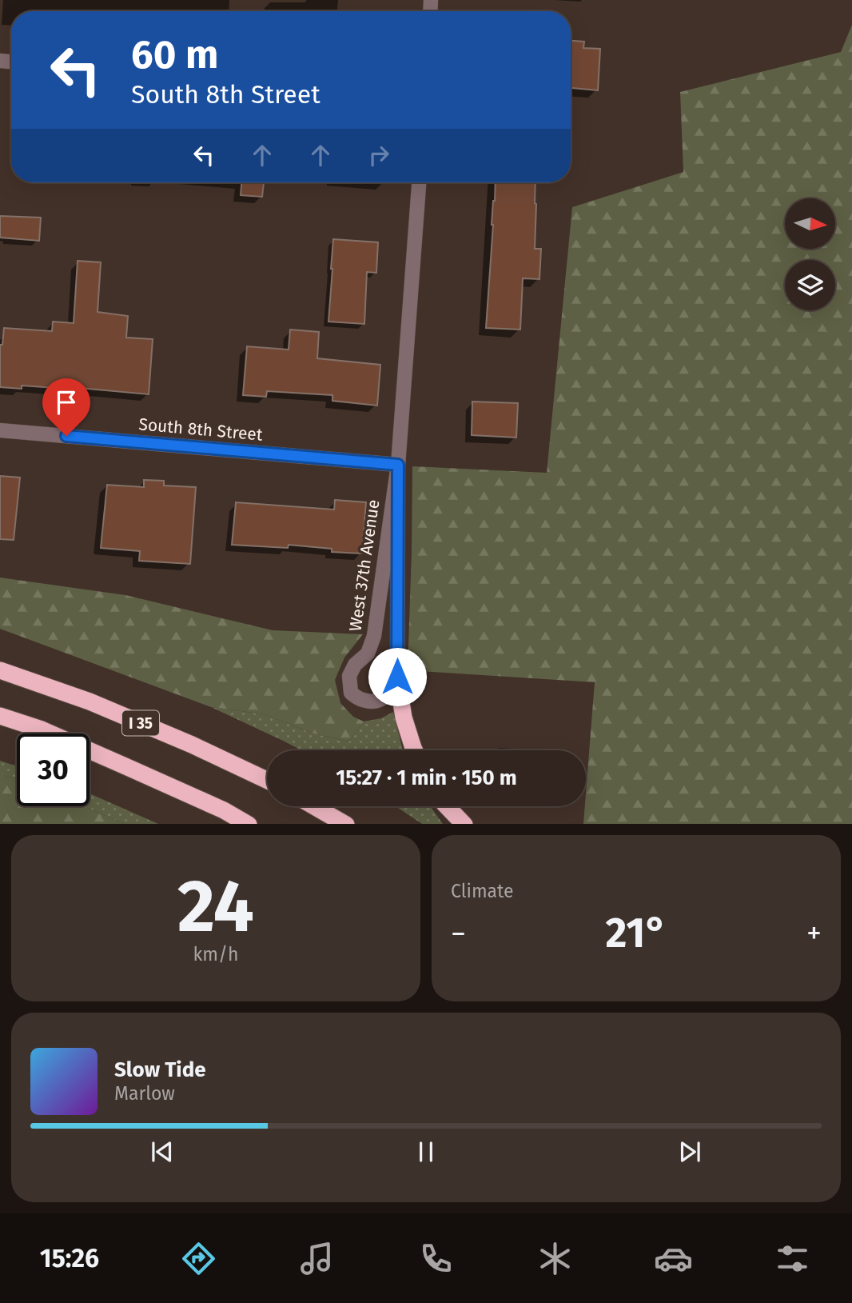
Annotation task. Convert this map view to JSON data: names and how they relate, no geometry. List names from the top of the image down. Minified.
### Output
{"streets":{"highway":["I 35"],"street":["South 8th Street","West 37th Avenue"]},"crossings":[["South 8th Street","West 37th Avenue"]],"north":"right","page":{"turn":["60 m","South 8th Street"],"limit":"30","trip":"15:27 · 1 min · 150 m","tile":[["24","km/h"],"Climate"],"heat":["−","21°","+"],"song":["Slow Tide","Marlow"],"tabs":"15:26"}}
